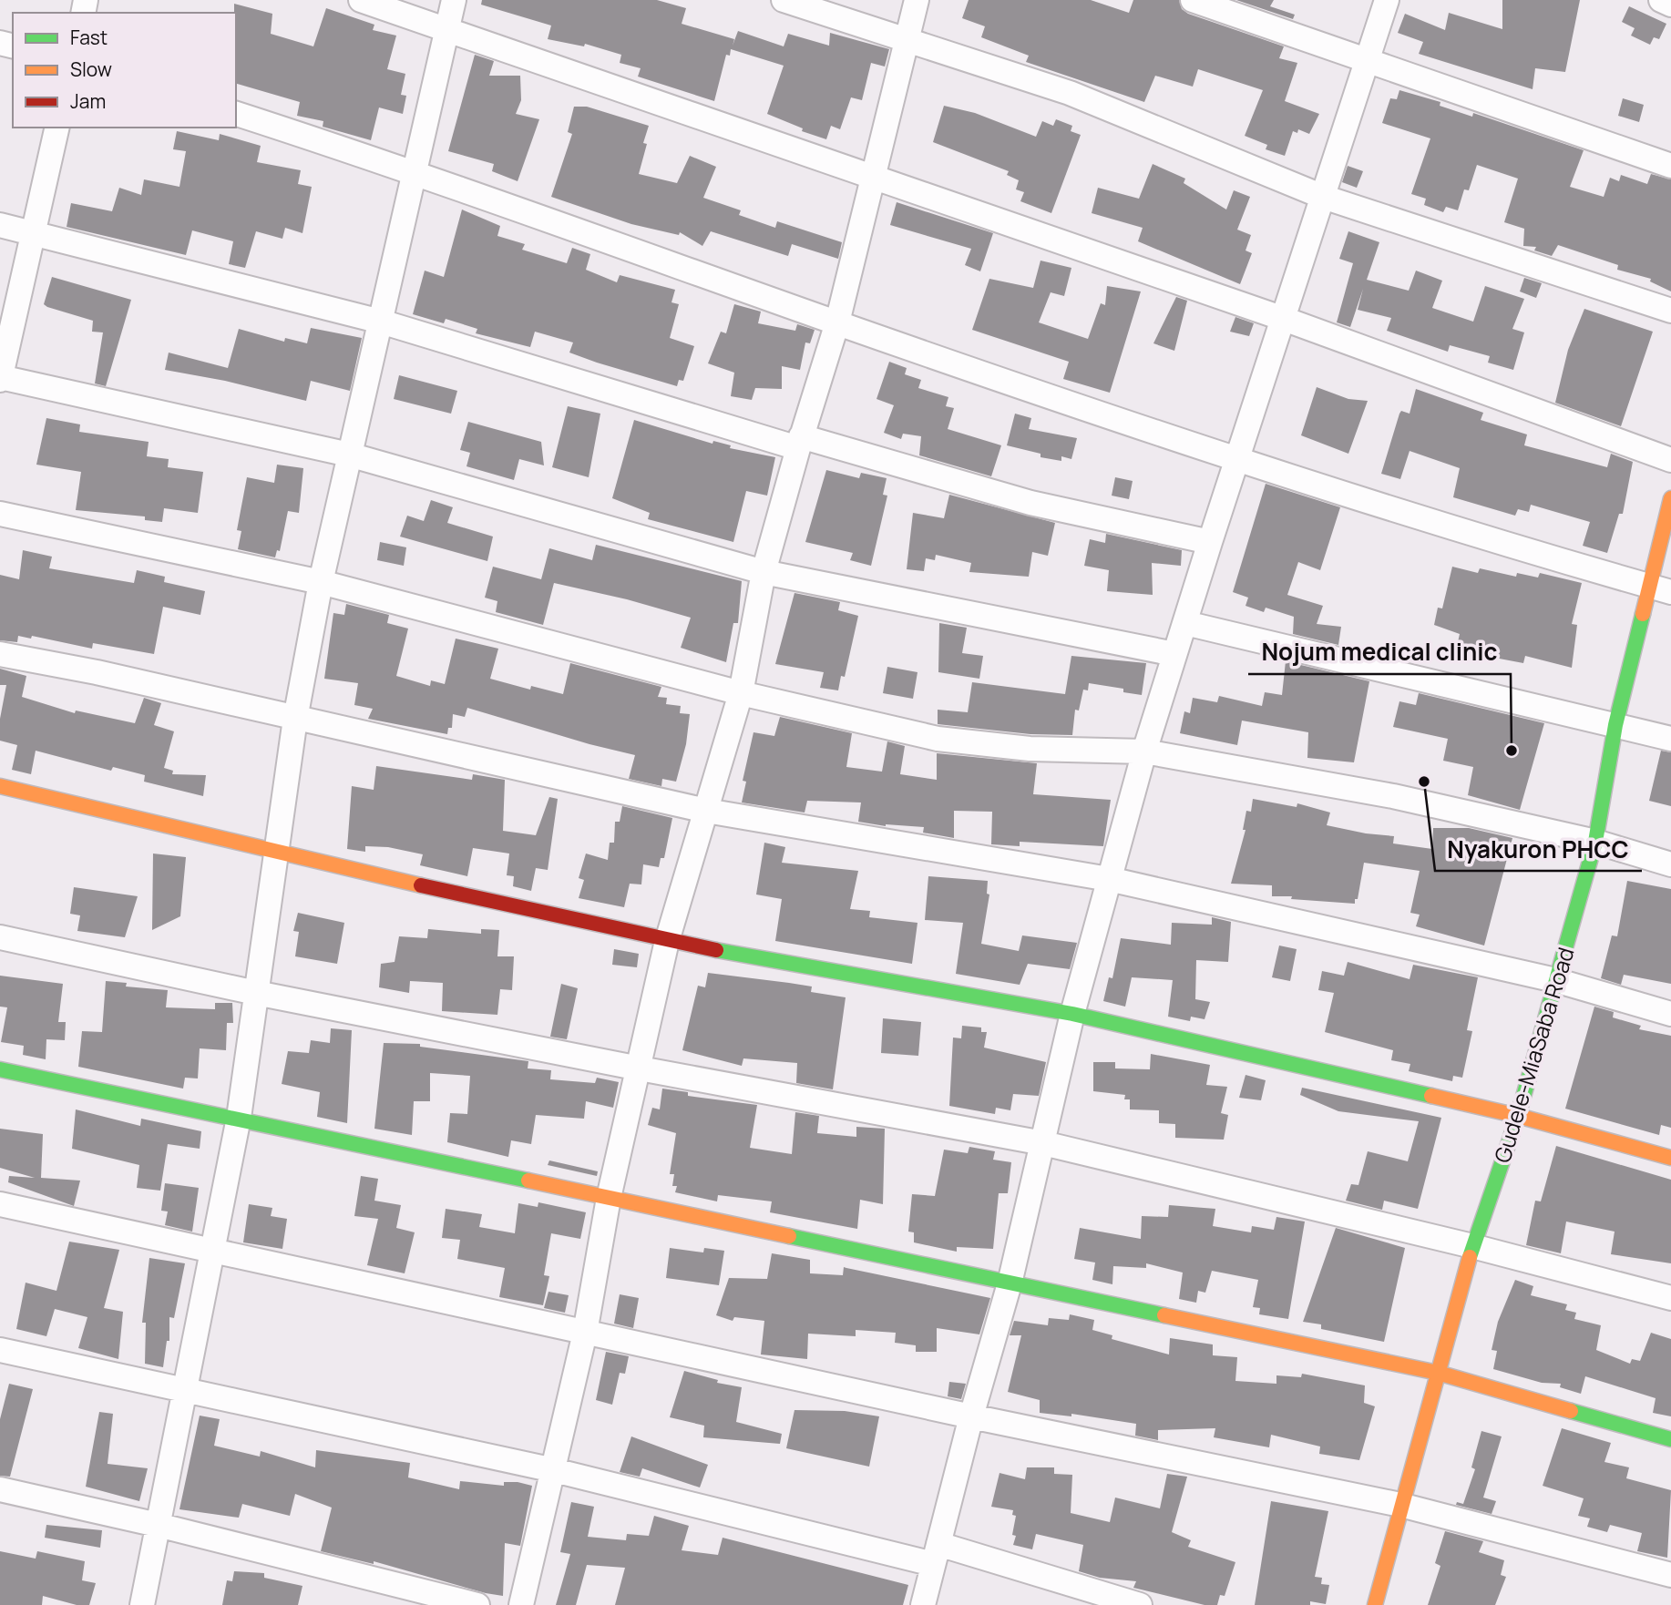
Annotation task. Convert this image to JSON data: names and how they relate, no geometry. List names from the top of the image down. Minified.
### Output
{"streets":{"street":["Gudele-MiaSaba Road"]},"places":["Nojum medical clinic","Nyakuron PHCC"],"legend":["Fast","Slow","Jam"]}
